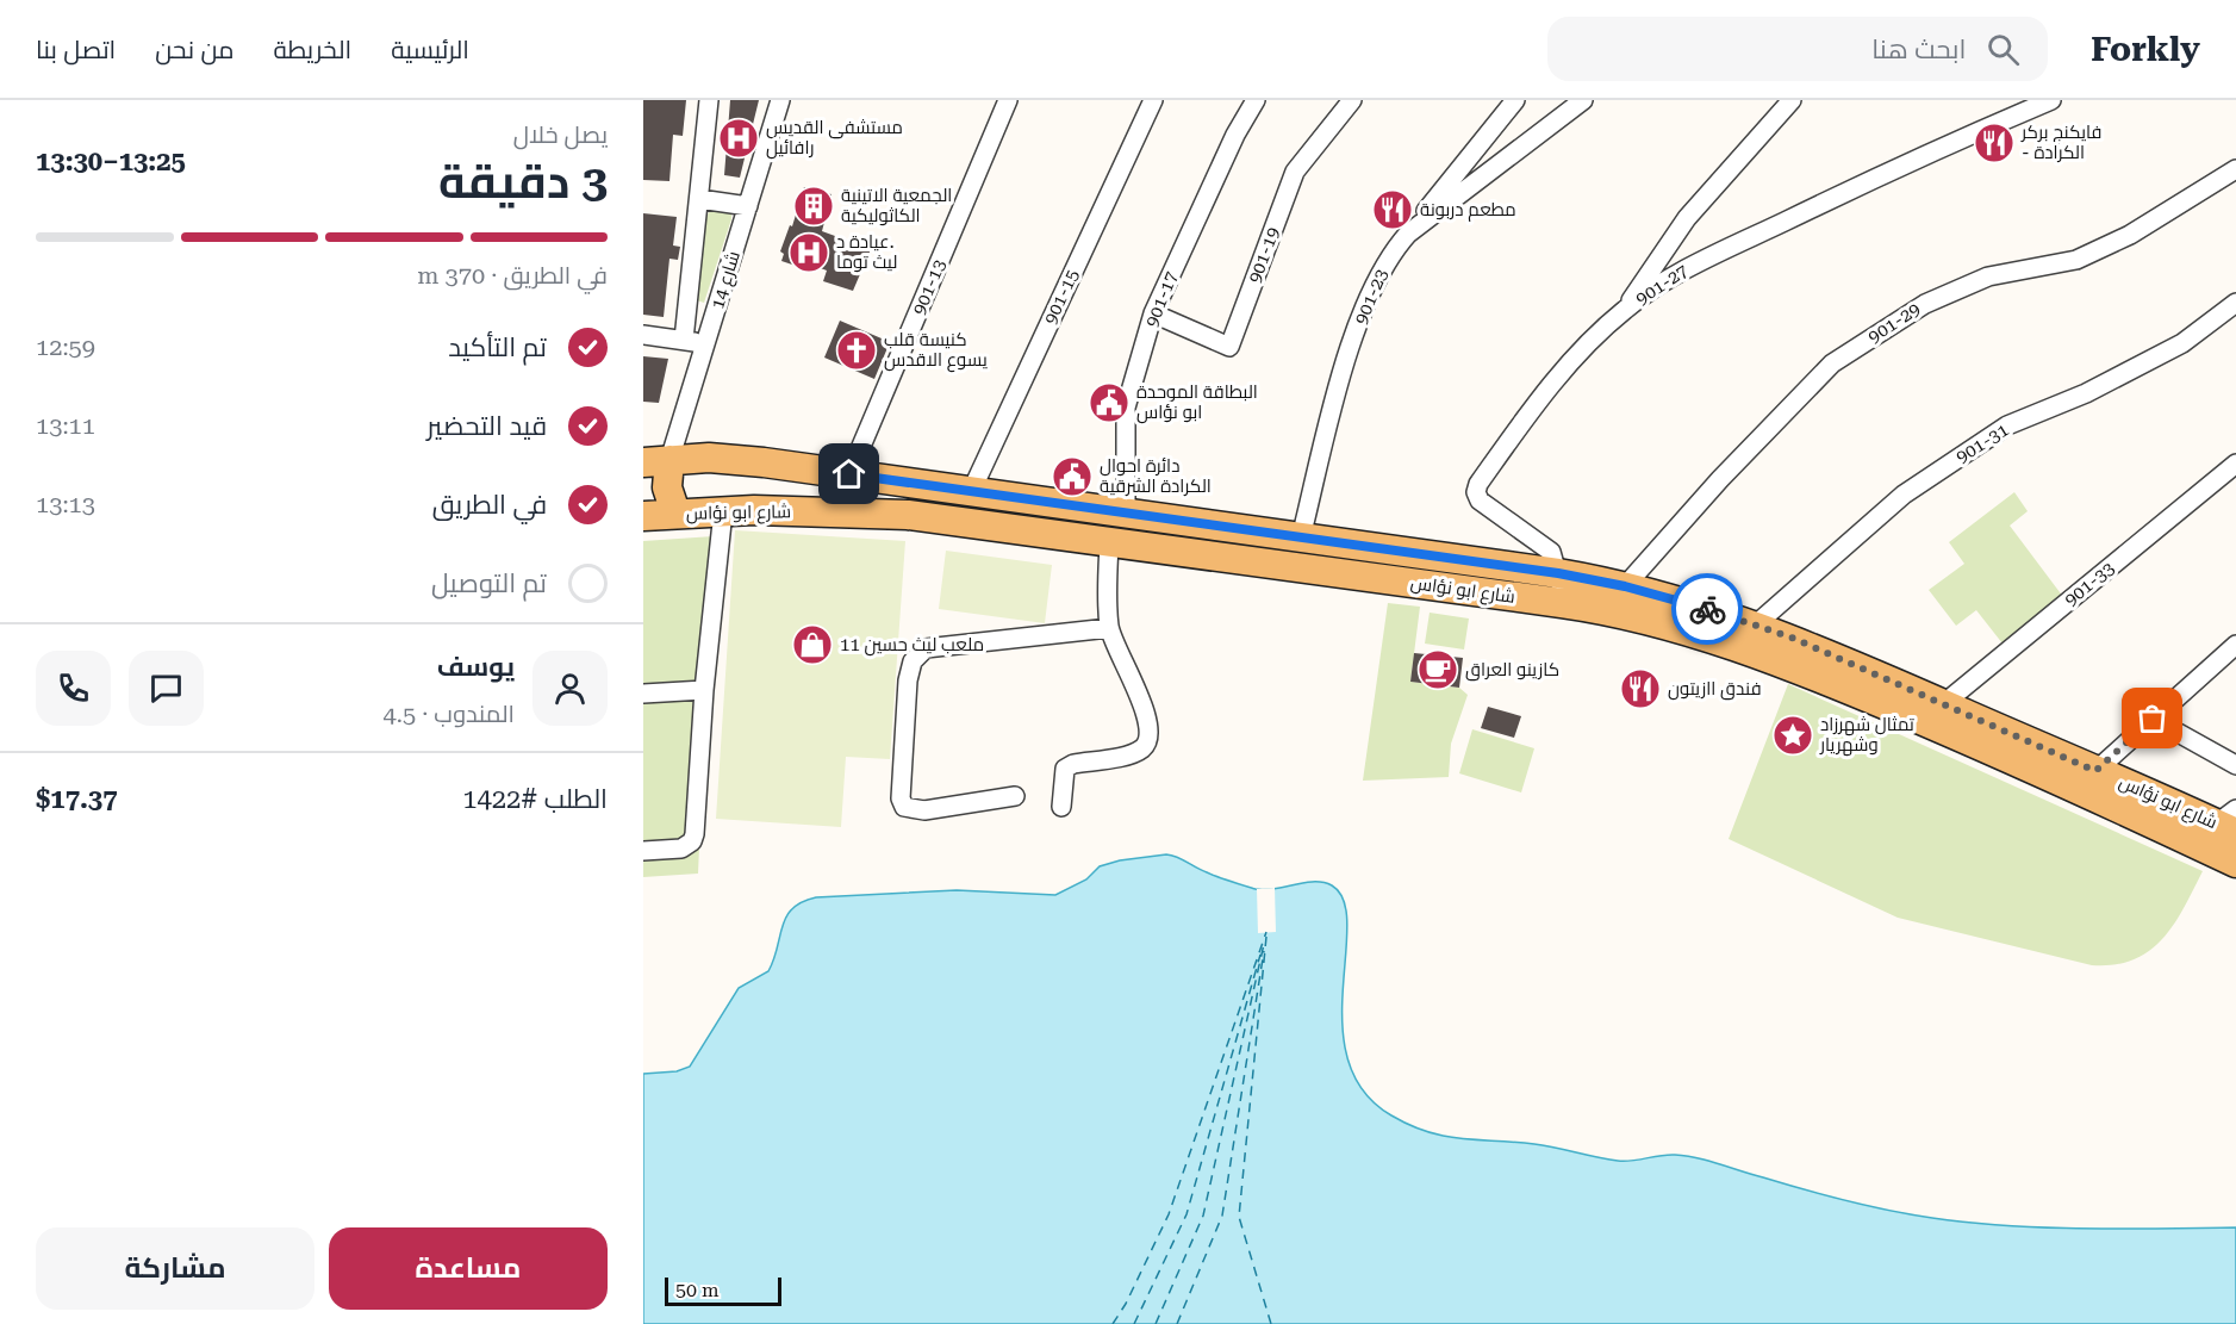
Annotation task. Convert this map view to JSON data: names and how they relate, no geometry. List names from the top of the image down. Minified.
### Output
{"streets":{"main road":["شارع ابو نؤاس"],"street":["901-19","شارع 14","901-27","901-13","901-15","901-23","901-17","901-29","901-31","901-33"]},"crossings":[["901-19","901-17"],["شارع 14","شارع ابو نؤاس"],["901-27","شارع ابو نؤاس"],["901-13","شارع ابو نؤاس"],["901-15","شارع ابو نؤاس"],["901-23","شارع ابو نؤاس"],["901-17","شارع ابو نؤاس"],["901-29","شارع ابو نؤاس"],["901-31","شارع ابو نؤاس"],["شارع ابو نؤاس","901-33"]],"places":{"hospital":["مستشفى القديس رافائيل","عيادة د. ليث توما"],"restaurant":["فايكنج بركر - الكرادة","مطعم دربونة","فندق اازيتون"],"building":["الجمعية الاتينية الكاثوليكية"],"church":["كنيسة قلب يسوع الاقدس"],"public building":["البطاقة الموحدة ابو نؤاس","دائرة احوال الكرادة الشرقية"],"shop":["ملعب ليث حسين 11"],"cafe":["كازينو العراق"],"place":["تمثال شهرزاد وشهريار"]},"scale_bar":"50 m","page":{"header":"Forkly","search":"ابحث هنا","nav":["الرئيسية","الخريطة","من نحن","اتصل بنا"],"heading":["3 دقيقة","يصل خلال","13:25–13:30"],"panel":["يوسف","المندوب · 4.5","الطلب #1422","$17.37"],"bar":"في الطريق · 370 m","list":[["تم التأكيد","12:59"],["قيد التحضير","13:11"],["في الطريق","13:13"],"تم التوصيل"],"buttons":["مساعدة","مشاركة"],"scale":"50 m"}}
